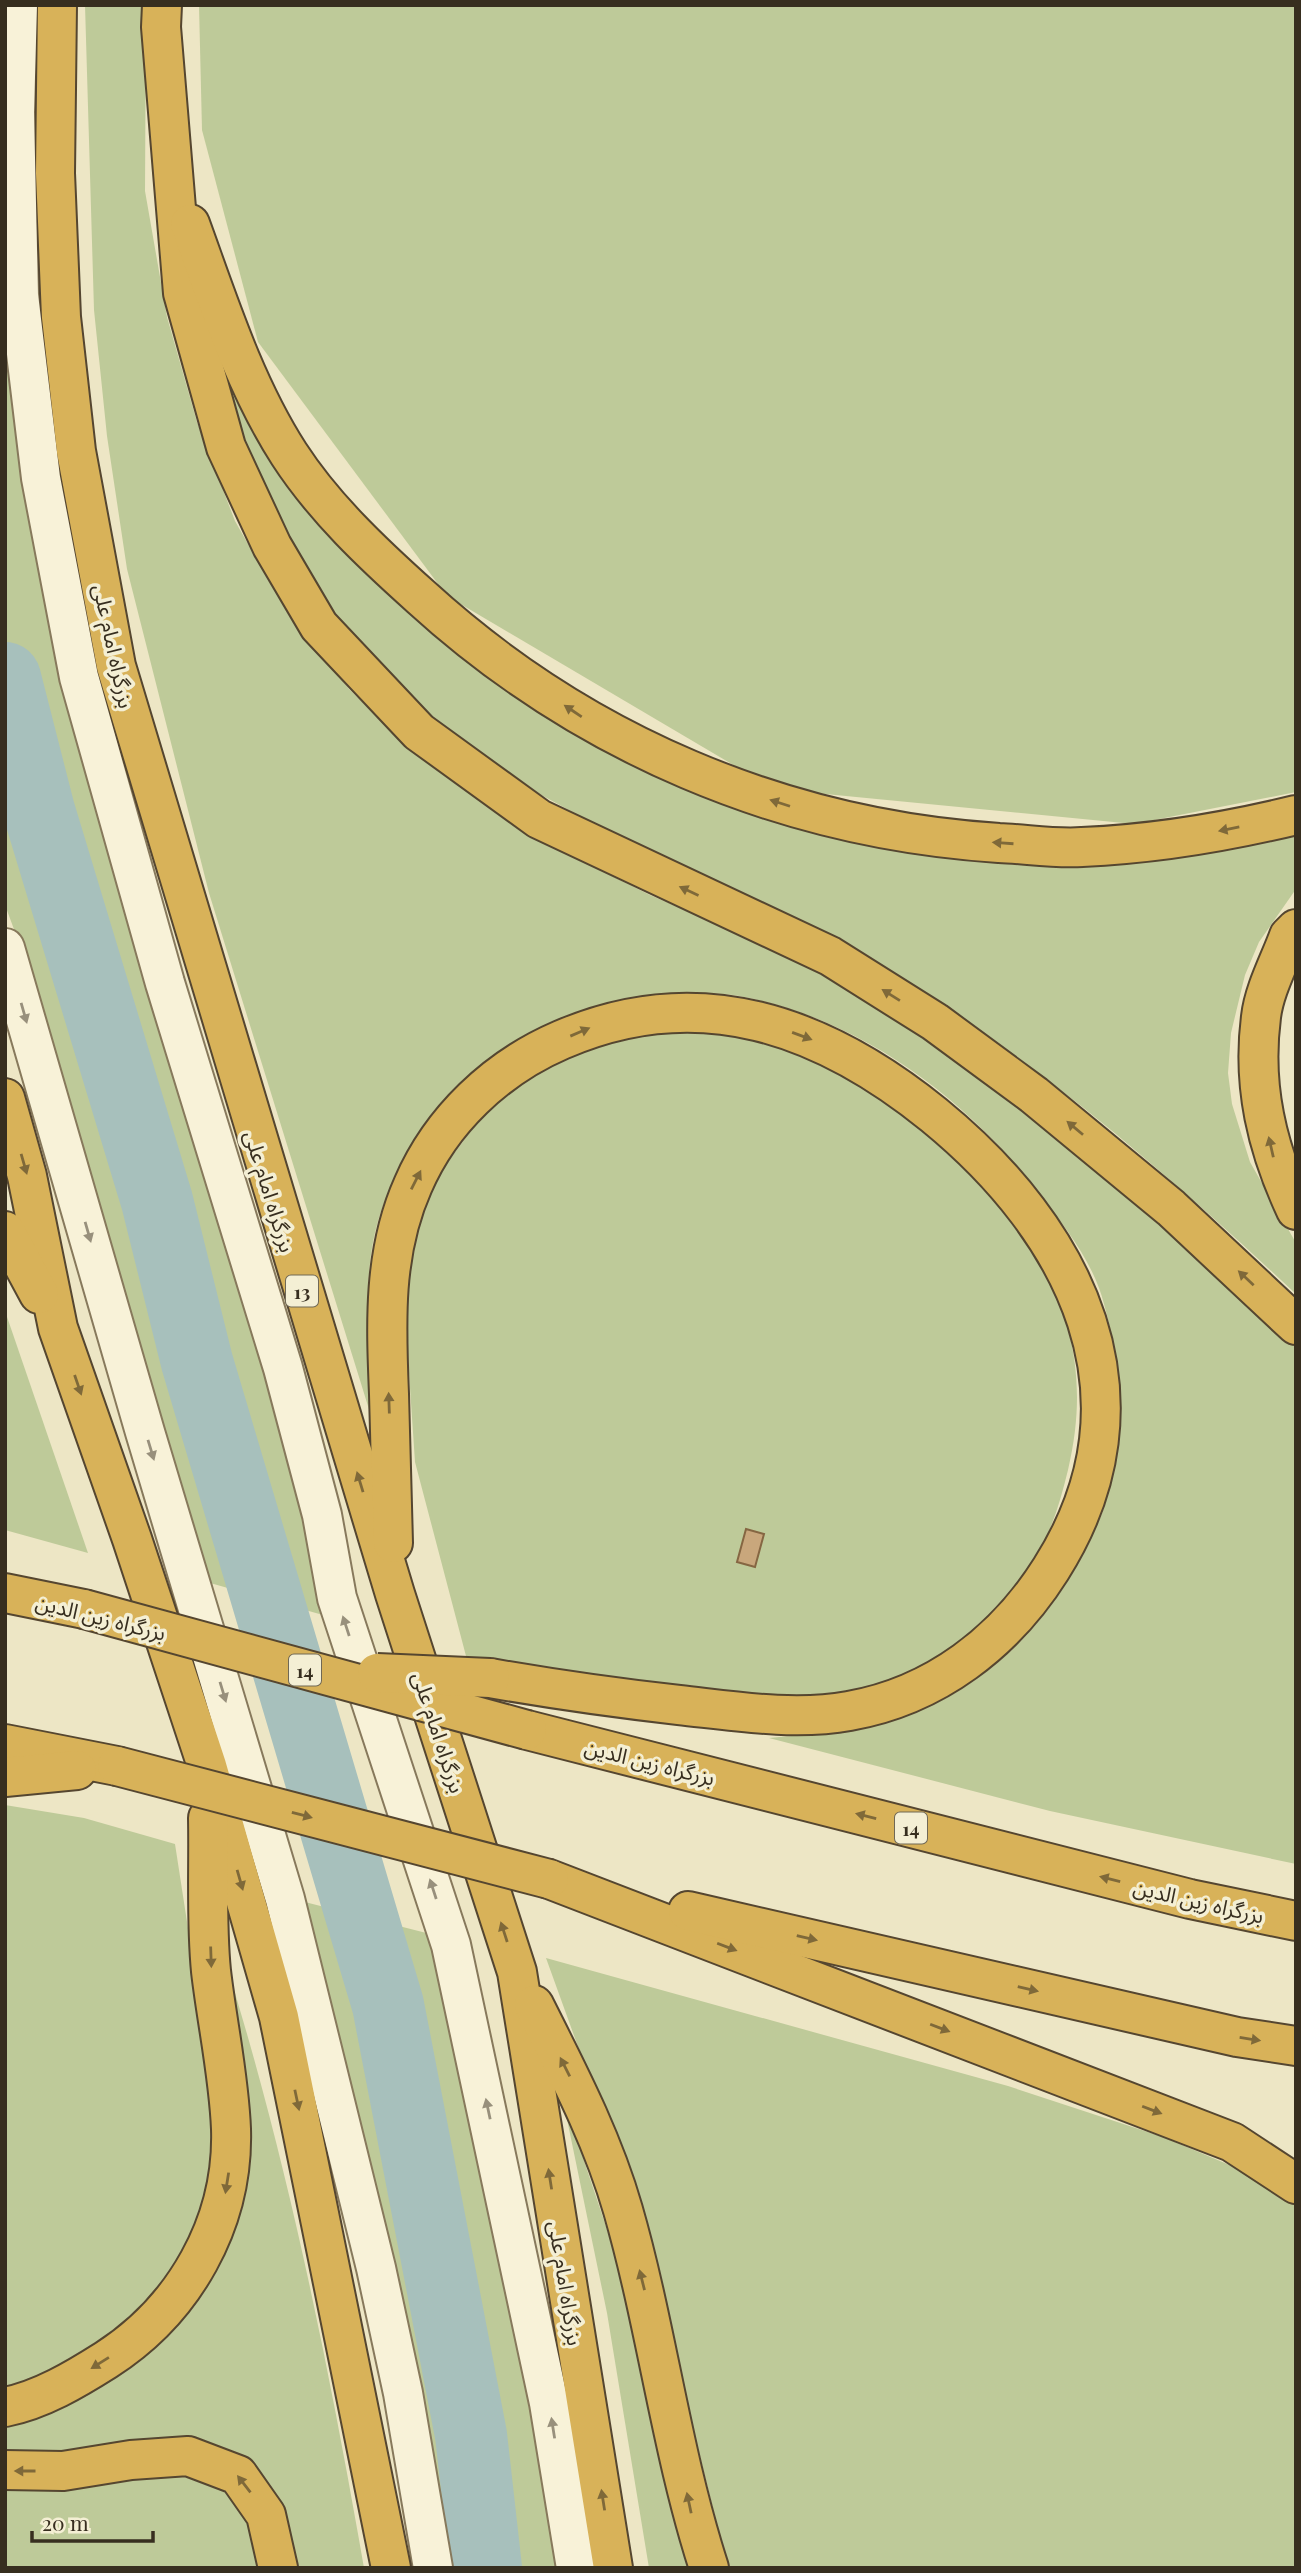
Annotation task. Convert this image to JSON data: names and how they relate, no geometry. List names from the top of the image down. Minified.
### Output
{"streets":{"highway":["بزرگراه امام علی","13","بزرگراه زین الدین","14"]},"scale_bar":"20 m"}
